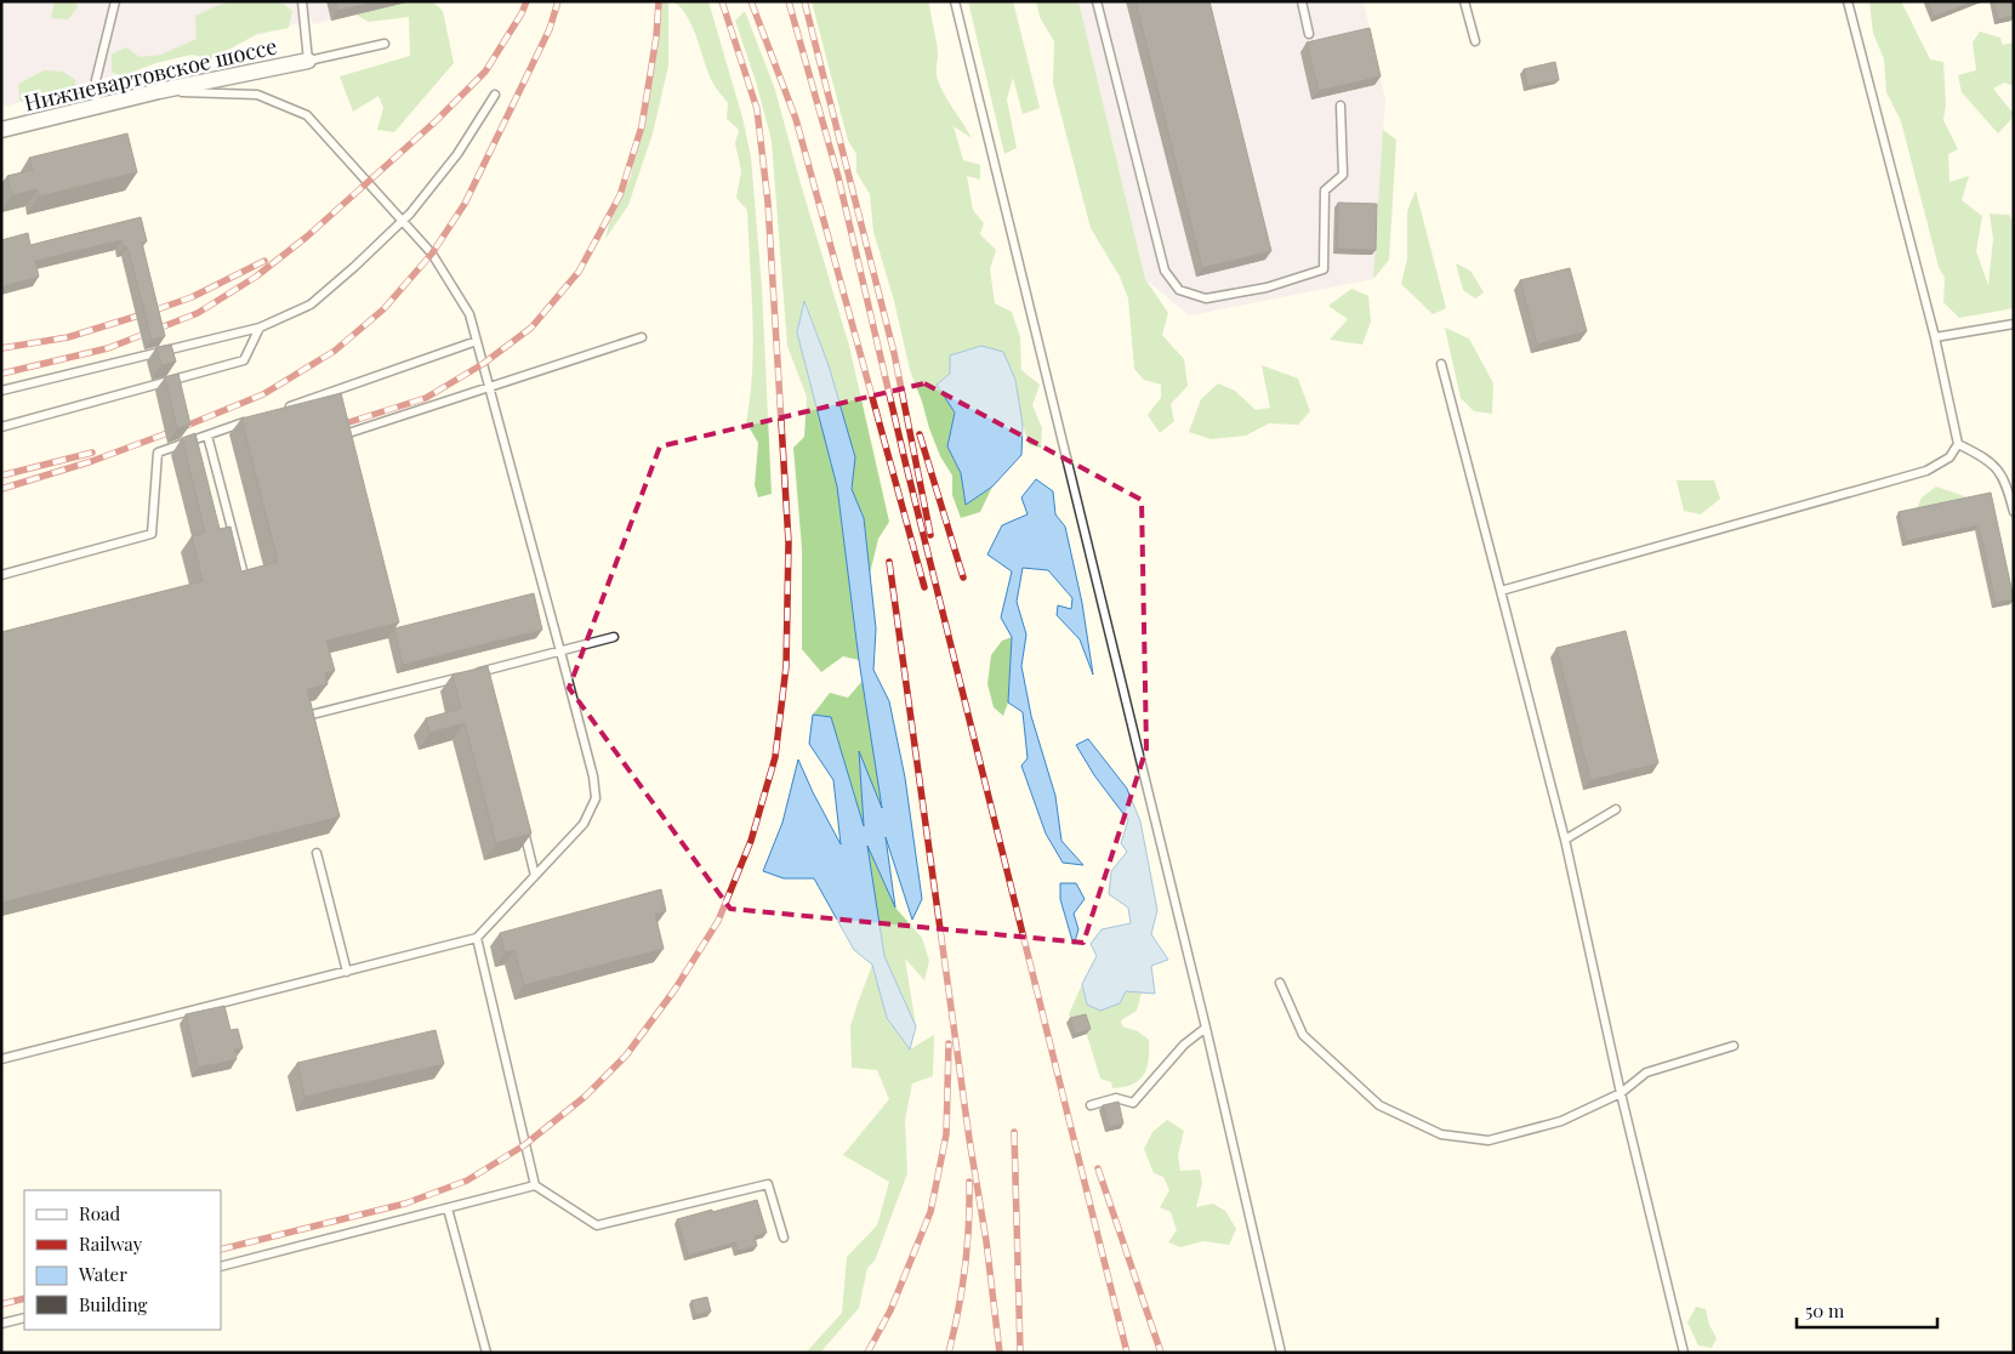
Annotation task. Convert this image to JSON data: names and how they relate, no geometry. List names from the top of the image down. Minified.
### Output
{"streets":{"street":["Нижневартовское шоссе"]},"legend":["Road","Railway","Water","Building"],"scale_bar":"50 m"}
